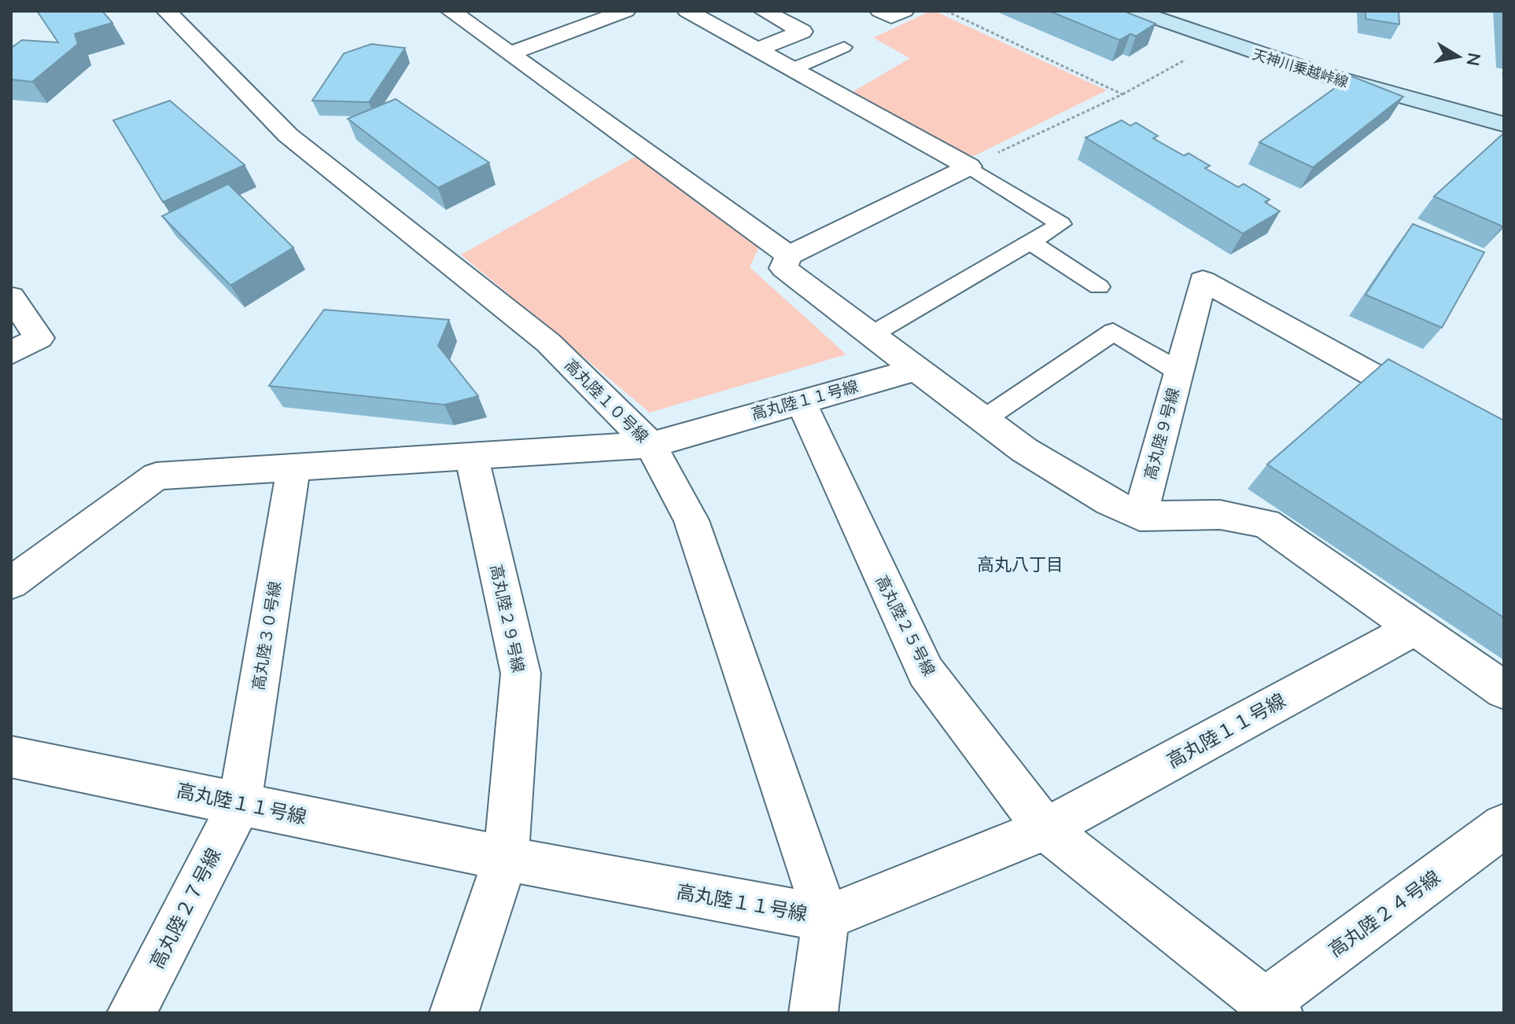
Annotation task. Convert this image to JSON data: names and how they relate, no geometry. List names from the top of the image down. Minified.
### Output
{"streets":{"street":["天神川乗越峠線","高丸陸１１号線","高丸陸１０号線","高丸陸９号線","高丸陸２９号線","高丸陸２５号線","高丸陸３０号線","高丸陸２７号線","高丸陸２４号線"]},"crossings":[["高丸陸１１号線","高丸陸１０号線"],["高丸陸１１号線","高丸陸２９号線"],["高丸陸１１号線","高丸陸２５号線"],["高丸陸１１号線","高丸陸３０号線"],["高丸陸１１号線","高丸陸２７号線"],["高丸陸２５号線","高丸陸２４号線"],["高丸陸３０号線","高丸陸２７号線"]],"districts":["高丸八丁目"],"north":"right"}
